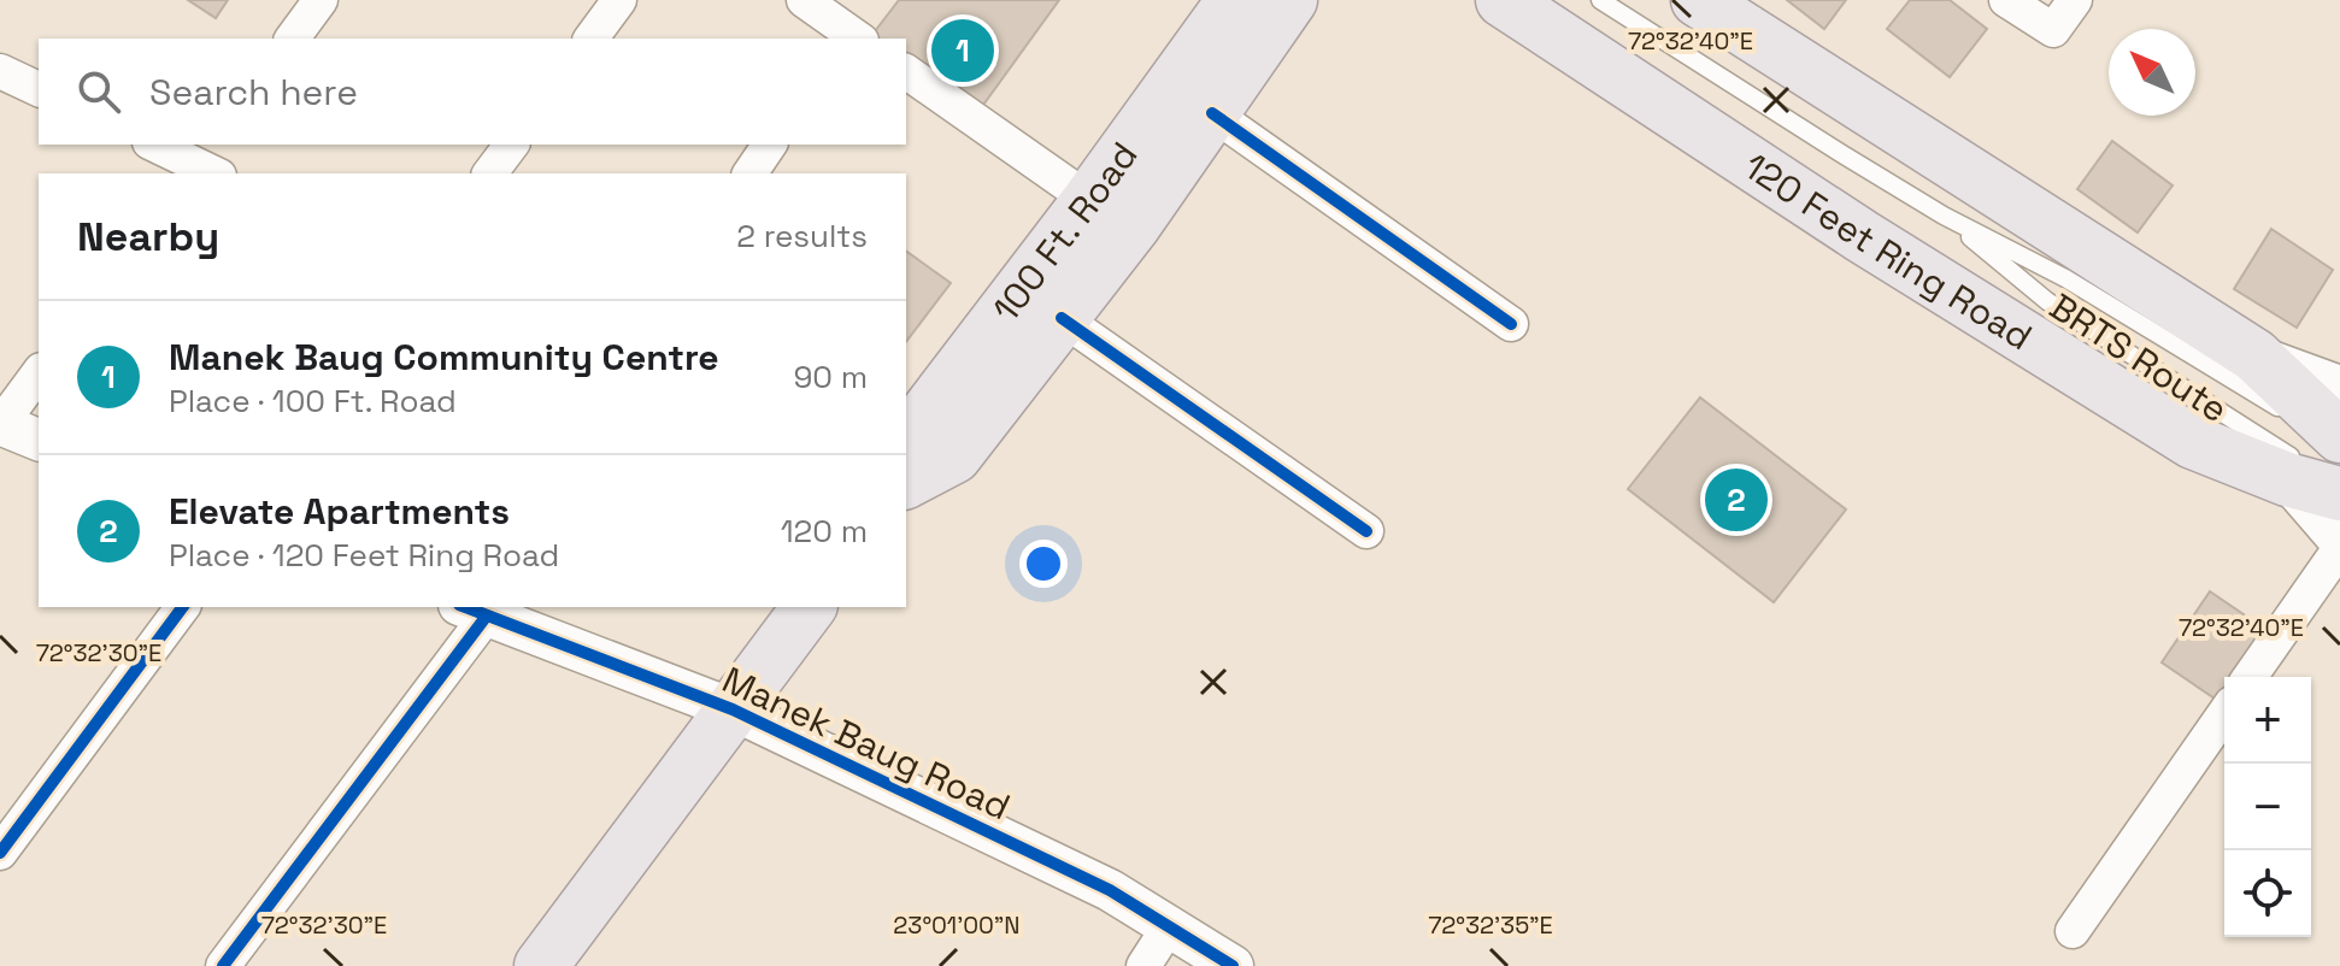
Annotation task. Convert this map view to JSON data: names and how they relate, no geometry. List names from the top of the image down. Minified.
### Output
{"streets":{"main road":["100 Ft. Road","120 Feet Ring Road"],"street":["Manek Baug Road"],"lane":["BRTS Route"]},"crossings":[["120 Feet Ring Road","BRTS Route"]],"north":"top left","page":{"pins":["1","2"],"search":"Search here","heading":["Nearby","2 results"],"list":[{"mark":"1","name":"Manek Baug Community Centre","note":"Place · 100 Ft. Road","value":"90 m"},{"mark":"2","name":"Elevate Apartments","note":"Place · 120 Feet Ring Road","value":"120 m"}],"map_buttons":["+","−"]},"coordinates":["72°32'40\"E","72°32'30\"E","23°01'00\"N","72°32'35\"E"]}
